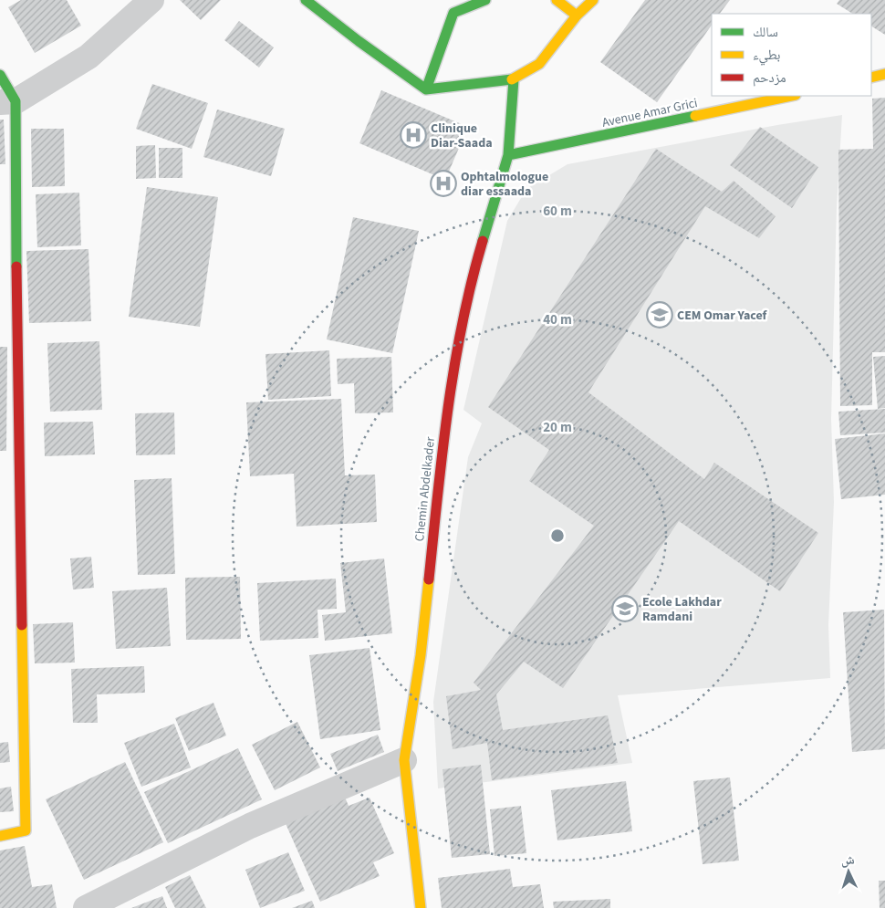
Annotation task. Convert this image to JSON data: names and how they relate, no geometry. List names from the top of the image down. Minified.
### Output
{"streets":{"street":["Avenue Amar Grici","Chemin Abdelkader"]},"crossings":[["Avenue Amar Grici","Chemin Abdelkader"]],"places":{"hospital":["Clinique Diar-Saada","Ophtalmologue diar essaada"],"school or university":["CEM Omar Yacef","Ecole Lakhdar Ramdani"]},"legend":["سالك","بطيء","مزدحم"],"north":"top","rings":["60 m","40 m","20 m"]}
